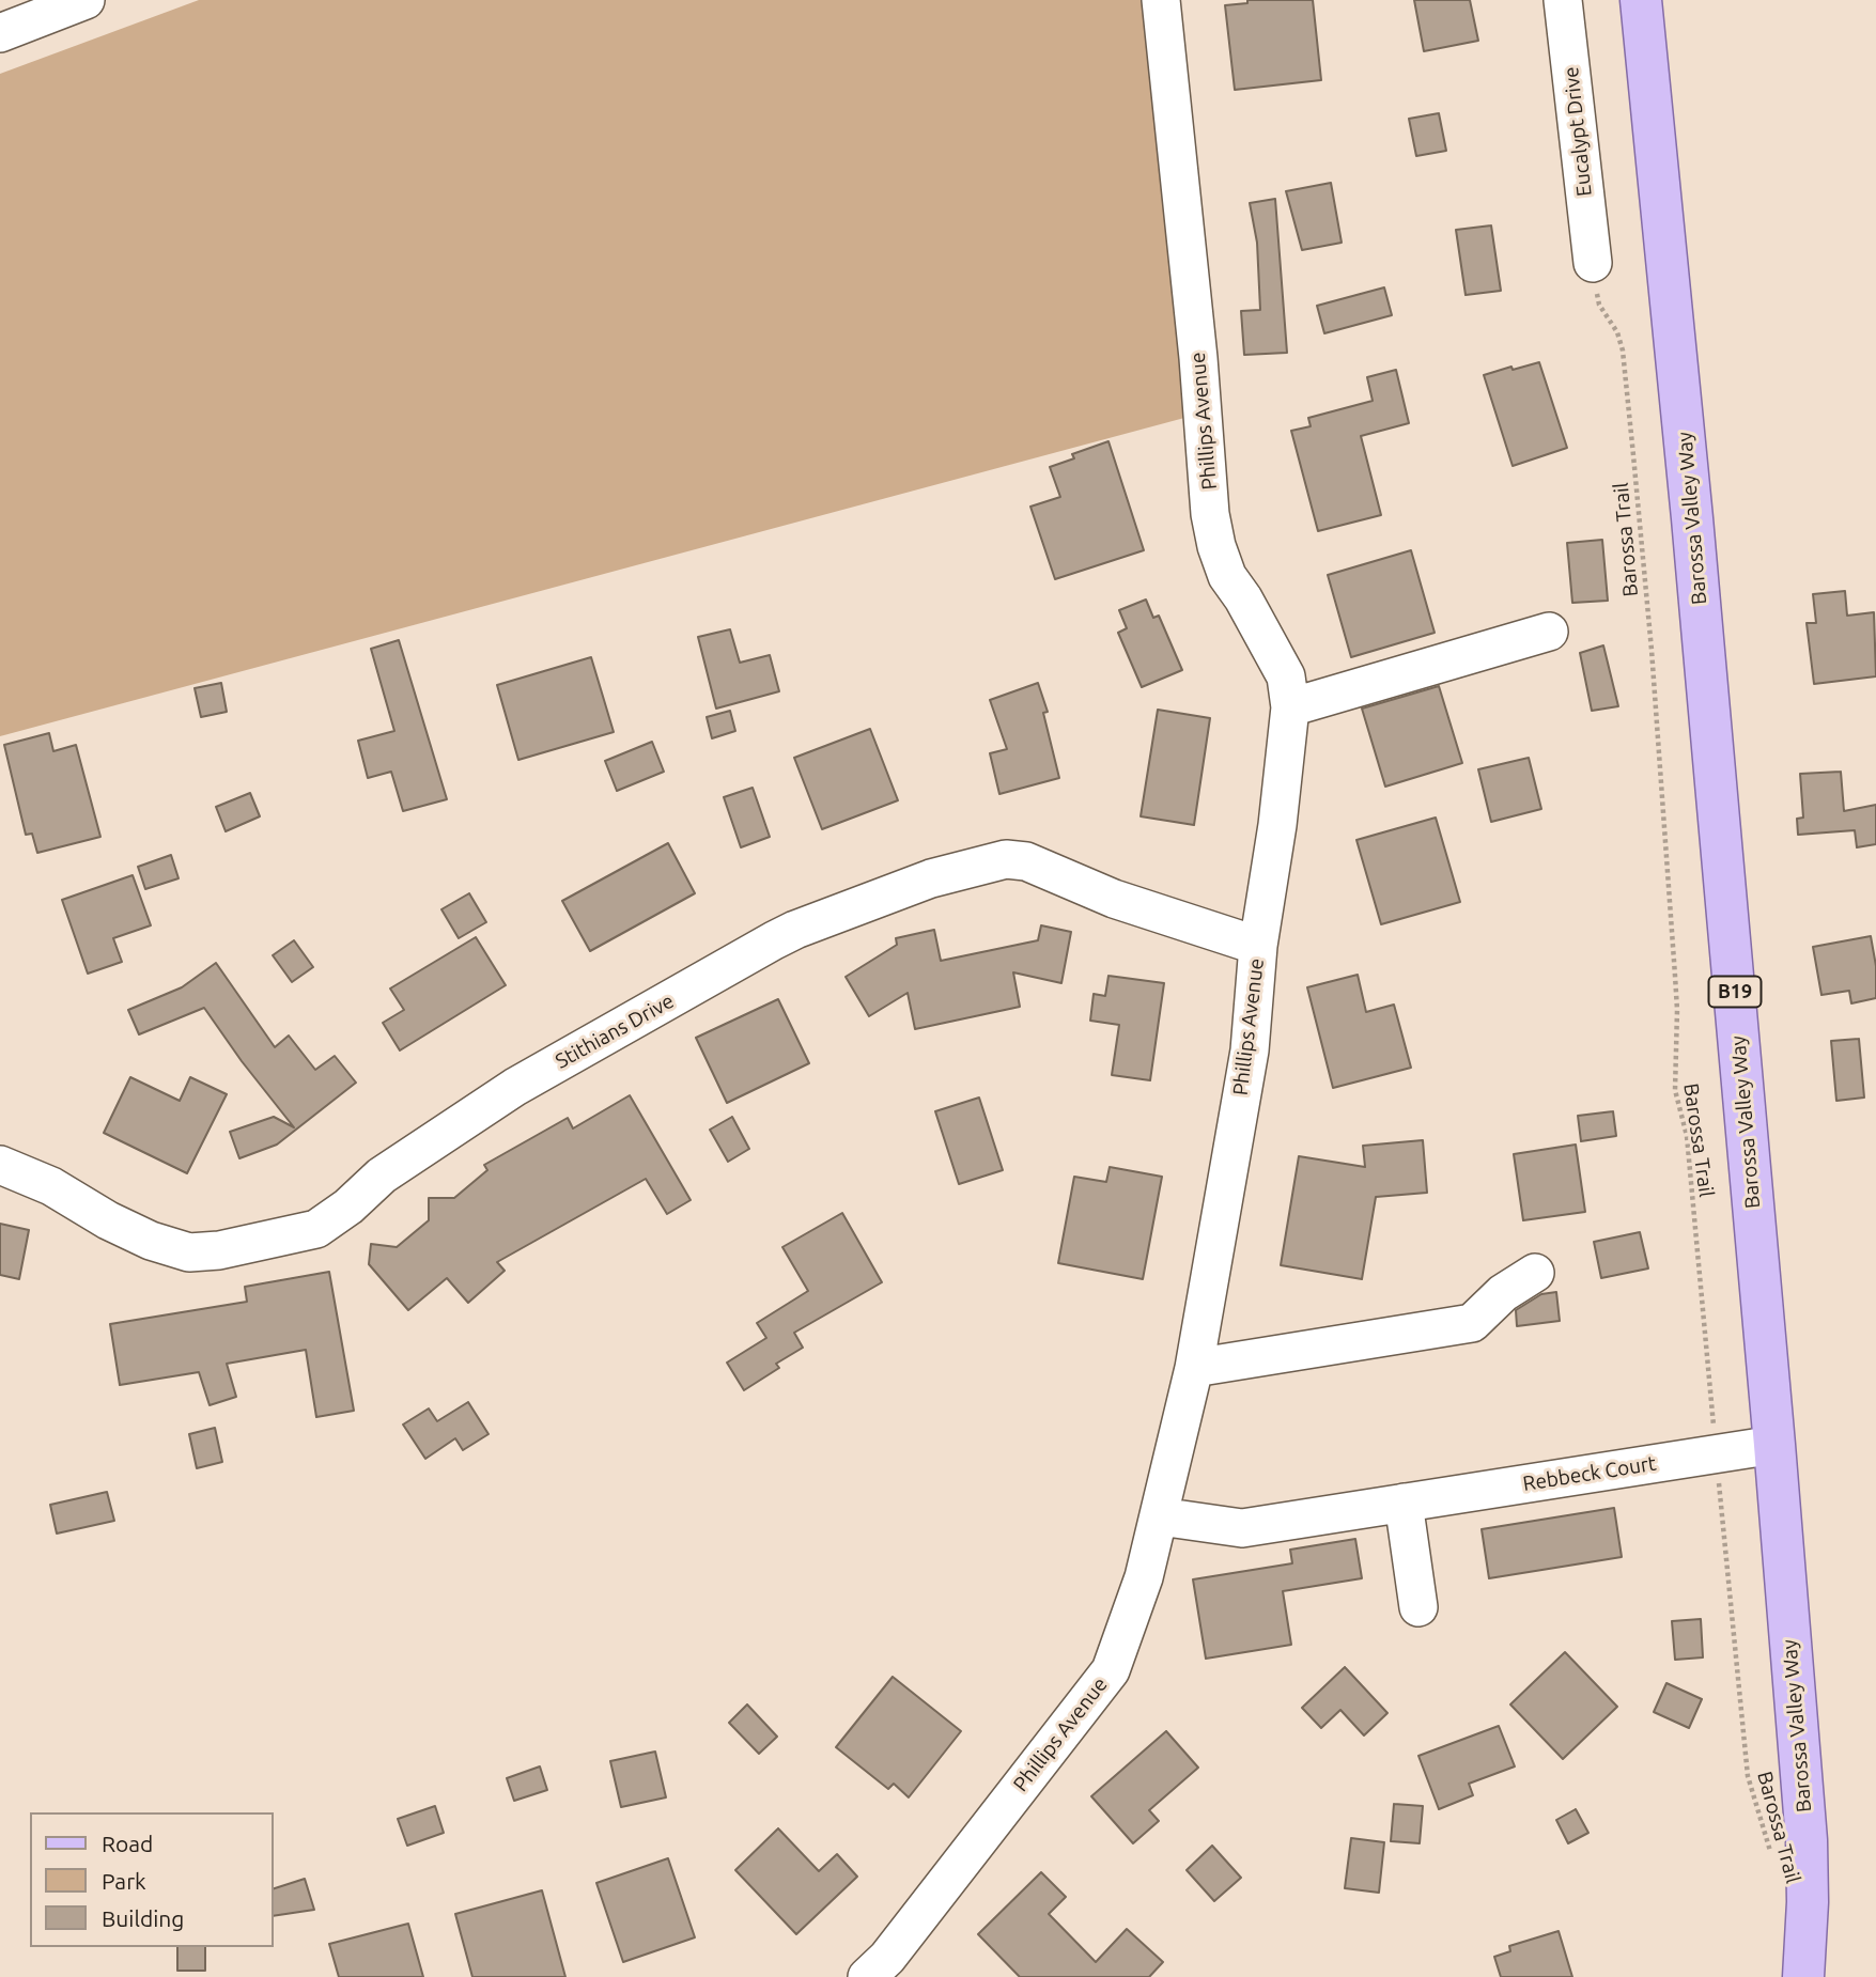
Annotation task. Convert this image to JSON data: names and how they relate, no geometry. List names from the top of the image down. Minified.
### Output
{"streets":{"main road":["Barossa Valley Way","B19"],"street":["Eucalypt Drive","Phillips Avenue","Stithians Drive","Rebbeck Court"],"path":["Barossa Trail"]},"crossings":[["Eucalypt Drive","Barossa Trail"],["Phillips Avenue","Stithians Drive"],["Phillips Avenue","Rebbeck Court"],["Barossa Valley Way","Rebbeck Court"],["Barossa Trail","Rebbeck Court"]],"legend":["Road","Park","Building"]}
